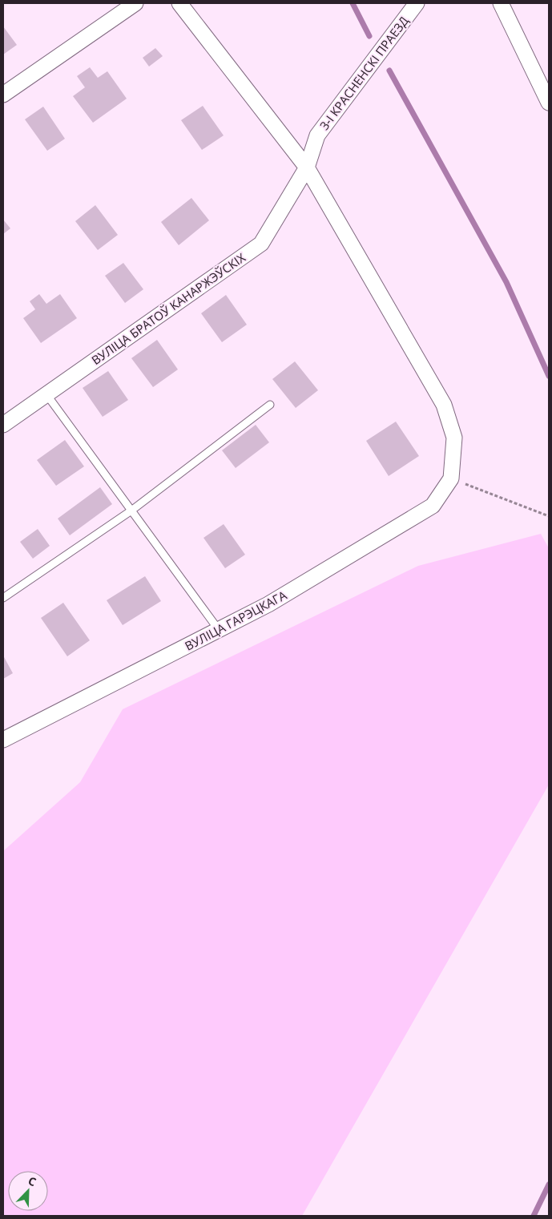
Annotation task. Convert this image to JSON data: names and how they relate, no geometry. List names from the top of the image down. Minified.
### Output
{"streets":{"street":["3-І КРАСНЕНСКІ ПРАЕЗД","ВУЛІЦА БРАТОЎ КАНАРЖЭЎСКІХ","ВУЛІЦА ГАРЭЦКАГА"]},"crossings":[["3-І КРАСНЕНСКІ ПРАЕЗД","ВУЛІЦА БРАТОЎ КАНАРЖЭЎСКІХ"]],"north":"top right"}
